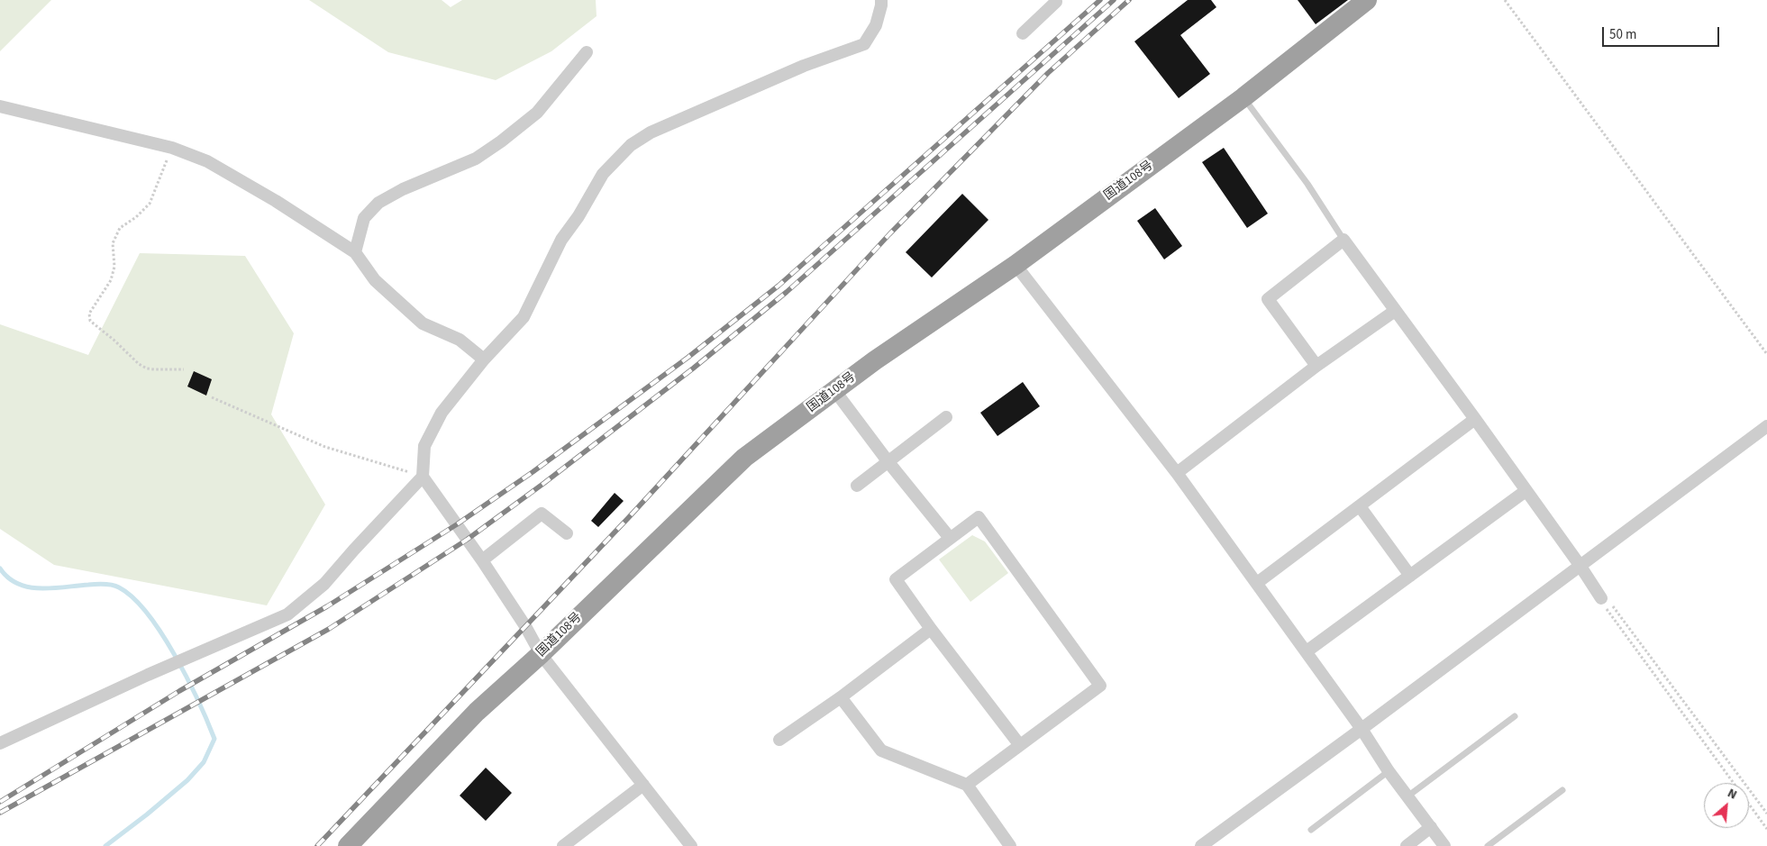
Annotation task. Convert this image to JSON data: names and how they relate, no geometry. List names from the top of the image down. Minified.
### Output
{"streets":{"highway":["国道108号"]},"scale_bar":"50 m","north":"top right"}
